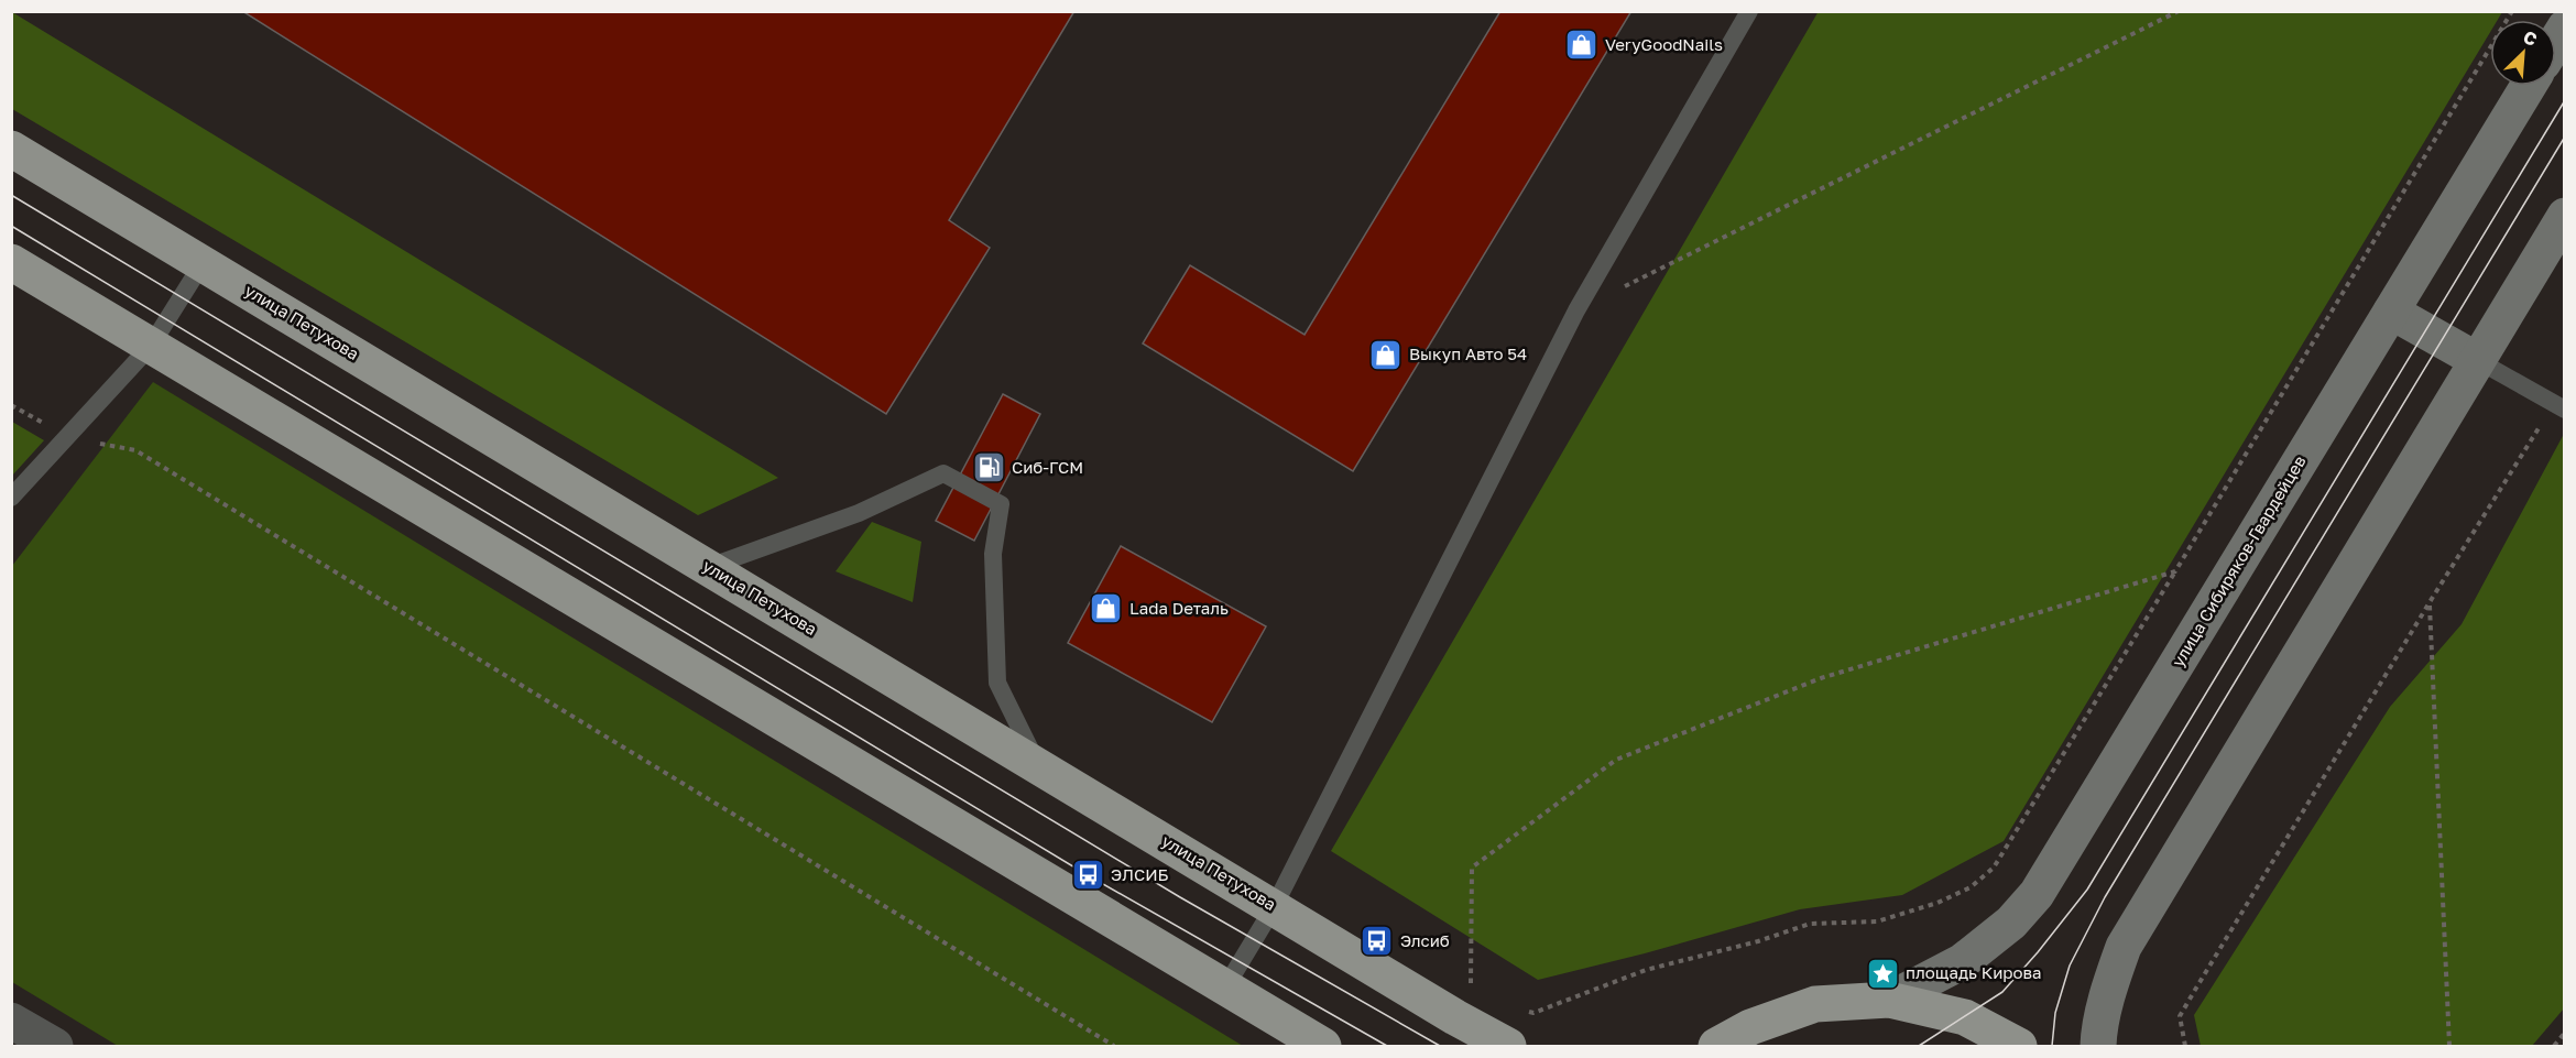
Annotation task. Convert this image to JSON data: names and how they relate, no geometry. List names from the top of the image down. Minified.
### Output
{"streets":{"highway":["улица Петухова"],"main road":["улица Сибиряков-Гвардейцев"]},"places":{"shop":["VeryGoodNails","Выкуп Авто 54","Lada Dеталь"],"fuel station":["Сиб-ГСМ"],"bus stop":["ЭЛСИБ","Элсиб"],"place":["площадь Кирова"]},"north":"top right"}
